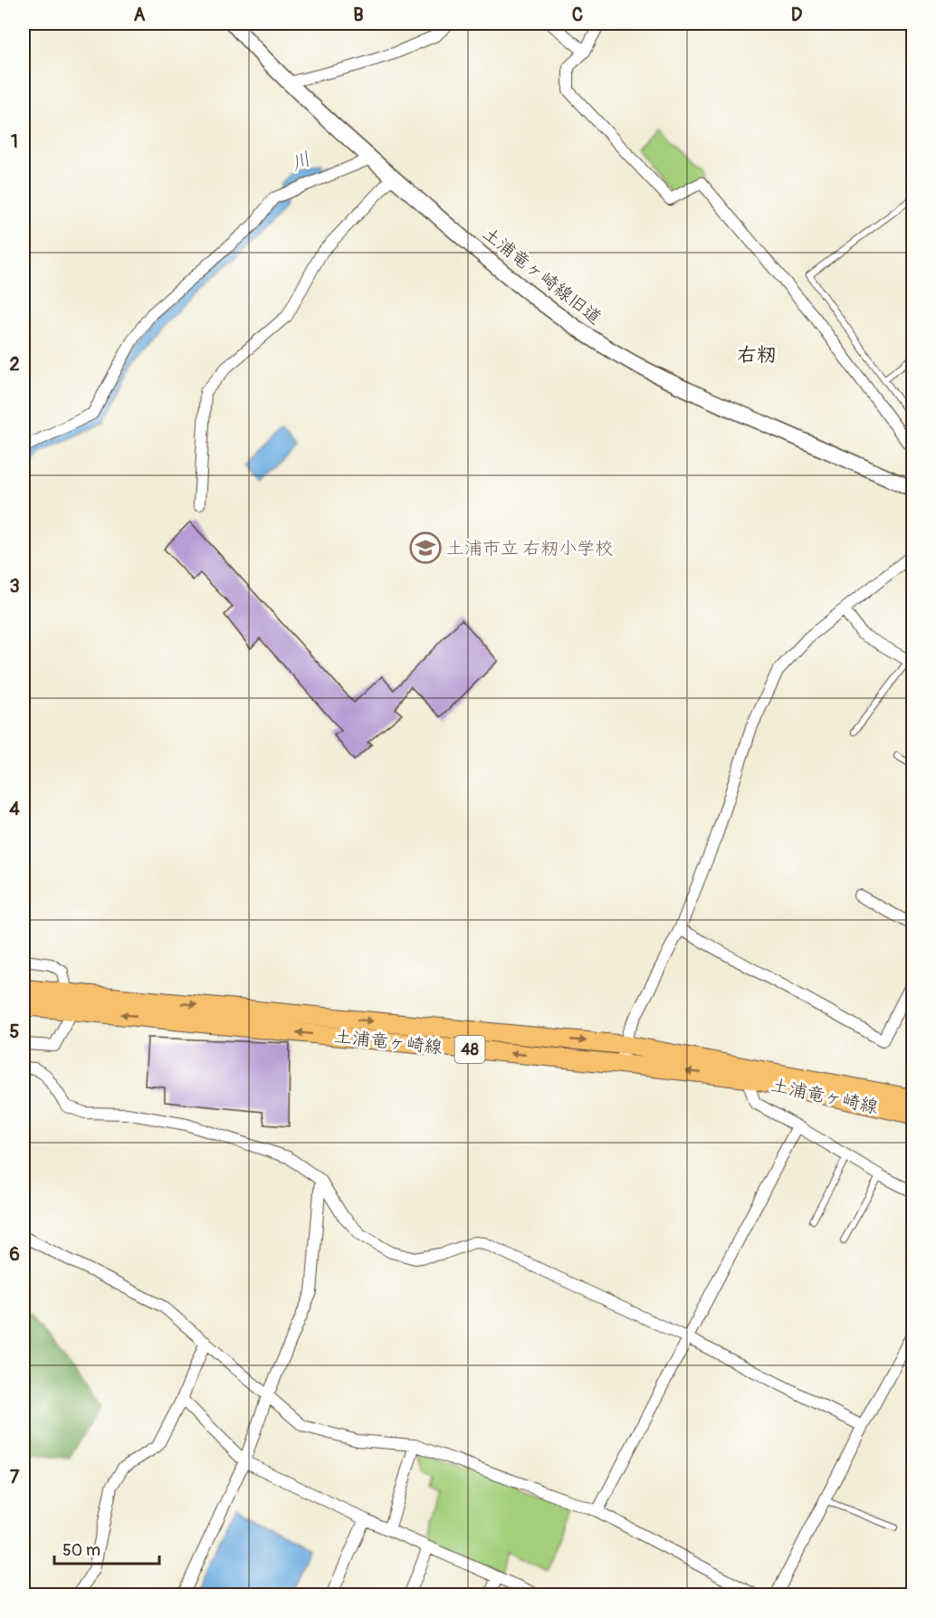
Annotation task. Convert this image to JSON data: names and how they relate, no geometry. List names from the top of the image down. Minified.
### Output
{"streets":{"main road":["土浦竜ヶ崎線","48"],"street":["土浦竜ヶ崎線旧道"]},"districts":["右籾"],"water":["川"],"places":{"school or university":["土浦市立 右籾小学校"]},"scale_bar":"50 m","grid":{"columns":["A","B","C","D"],"rows":["1","2","3","4","5","6","7"]}}
